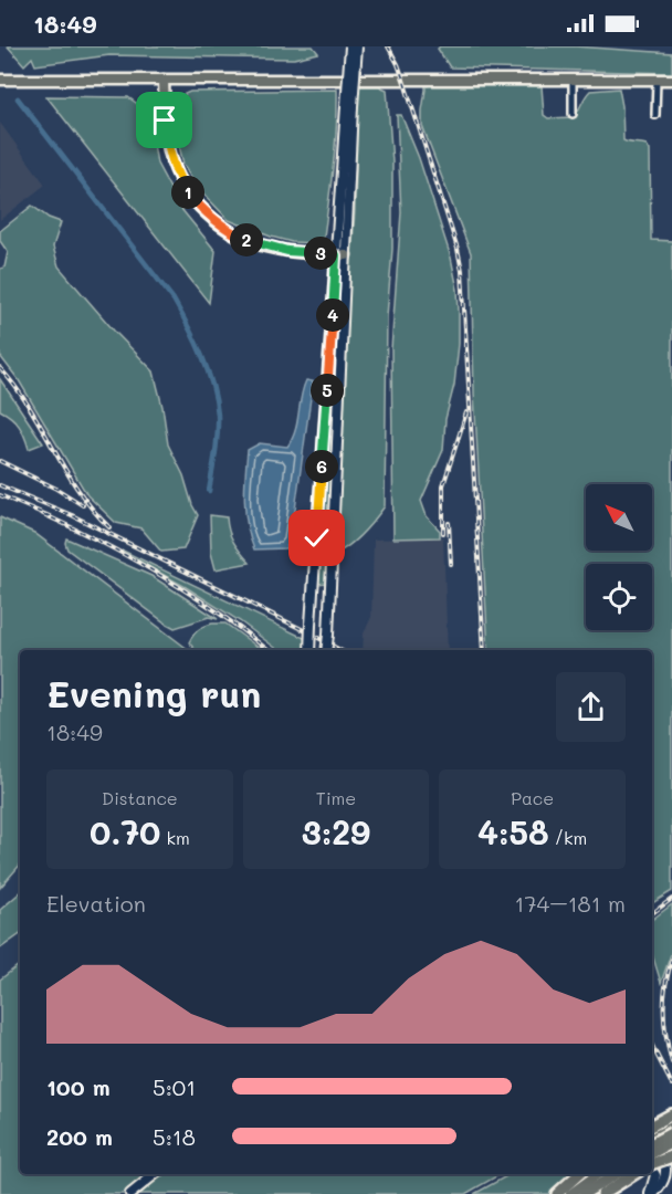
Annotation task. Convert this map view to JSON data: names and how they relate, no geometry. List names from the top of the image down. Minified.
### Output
{"north":"top left","page":{"status":"18:49","pins":["1","2","3","4","5","6"],"heading":["Evening run","18:49"],"stats":[["Distance","0.70 km"],["Time","3:29"],["Pace","4:58 /km"]],"chart":["Elevation","174–181 m"],"list":[{"name":"100 m","note":"5:01"},{"name":"200 m","note":"5:18"}]}}
